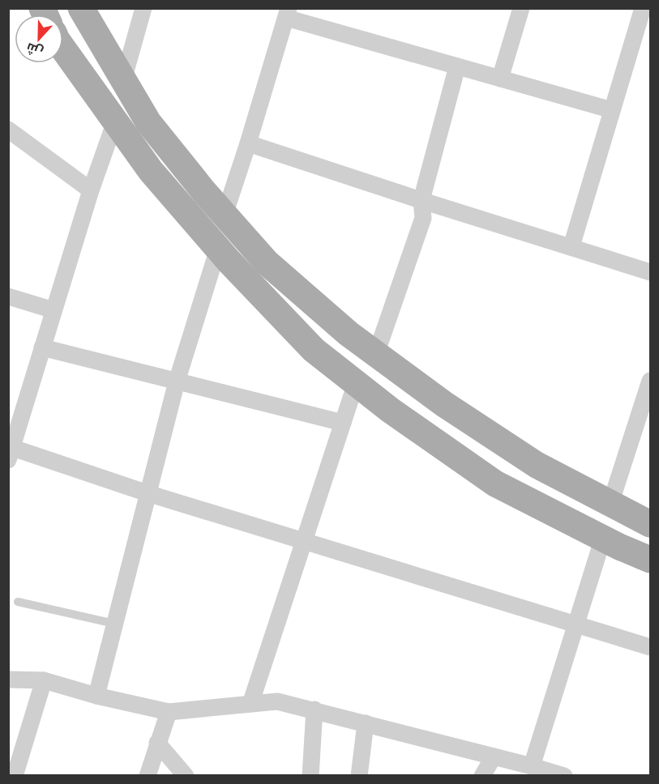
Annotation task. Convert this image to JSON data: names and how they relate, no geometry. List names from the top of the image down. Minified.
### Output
{"north":"bottom"}
